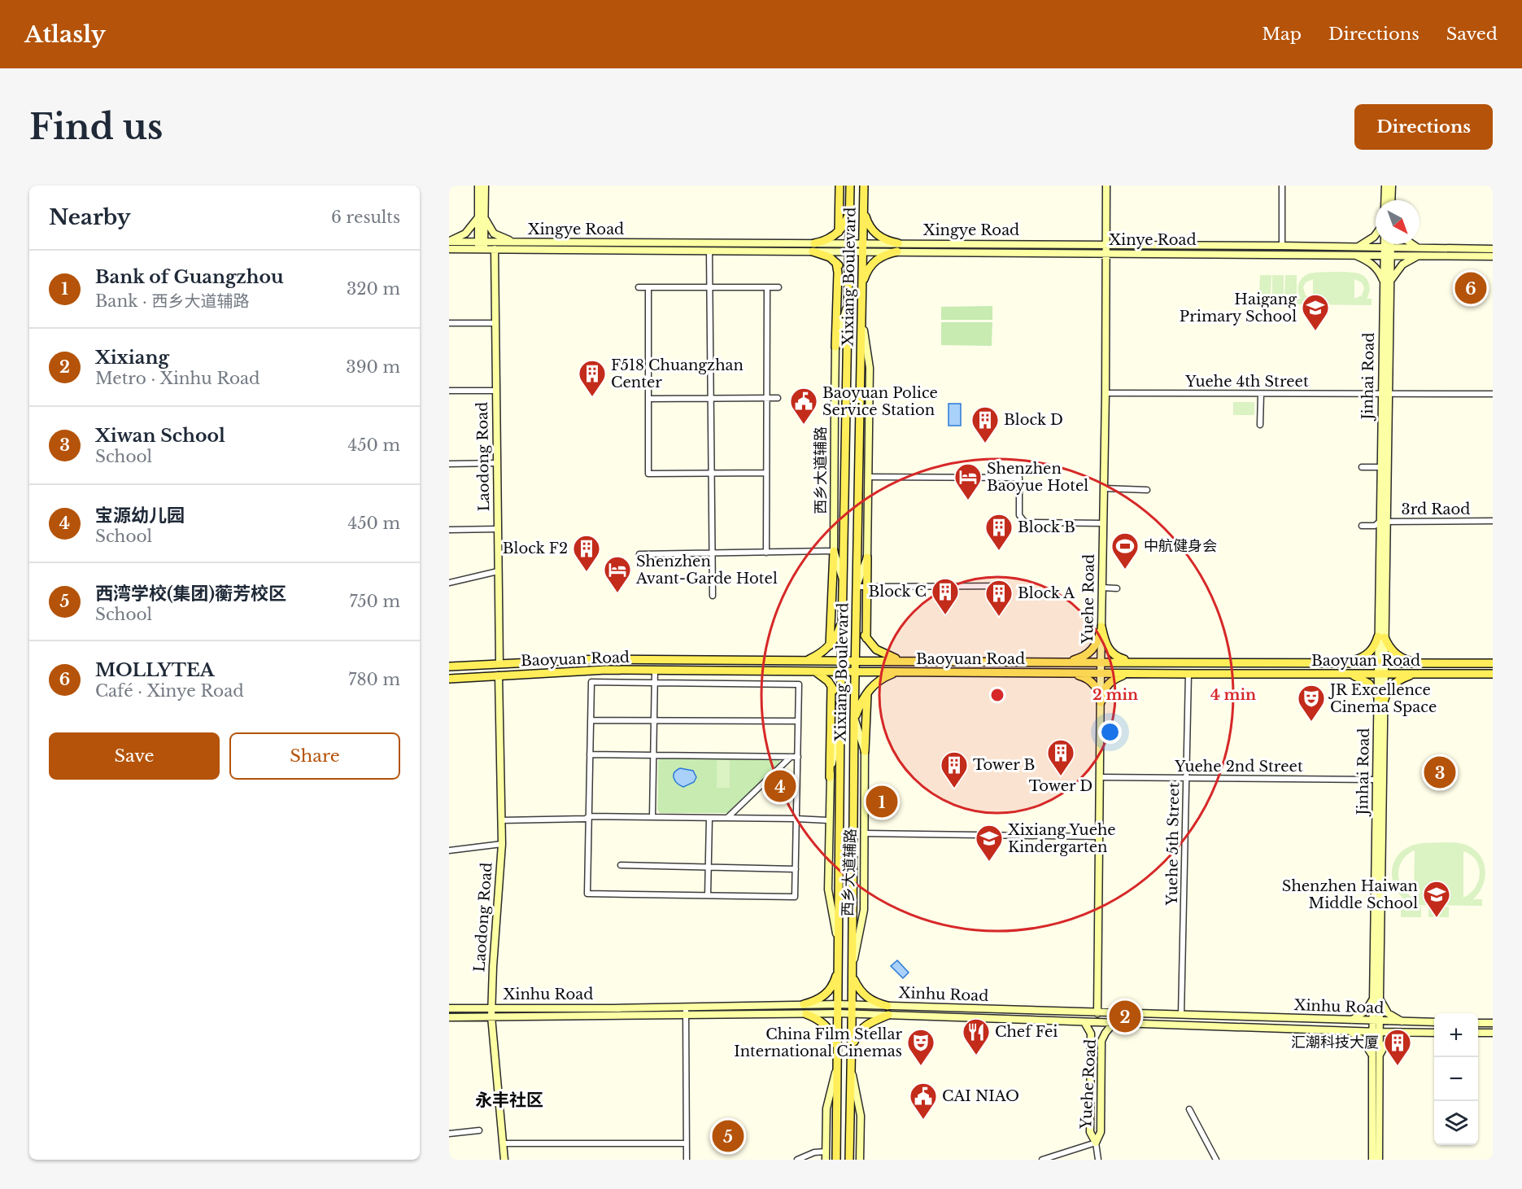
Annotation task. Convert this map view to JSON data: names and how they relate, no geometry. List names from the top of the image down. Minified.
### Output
{"streets":{"main road":["Xixiang Boulevard","Baoyuan Road"],"street":["Xingye Road","Xinye Road","Jinhai Road","Yuehe 4th Street","Laodong Road","西乡大道辅路","3rd Raod","Yuehe Road","Yuehe 2nd Street","Yuehe 5th Street","Xinhu Road"]},"crossings":[["Xingye Road","Xinye Road"],["Xingye Road","Xixiang Boulevard"],["Xingye Road","Laodong Road"],["Xingye Road","Yuehe Road"],["Xinye Road","Xixiang Boulevard"],["Xinye Road","Jinhai Road"],["Xinye Road","Yuehe Road"],["Xixiang Boulevard","西乡大道辅路"],["Xixiang Boulevard","Baoyuan Road"],["Xixiang Boulevard","Xinhu Road"],["Jinhai Road","Yuehe 4th Street"],["Jinhai Road","3rd Raod"],["Jinhai Road","Baoyuan Road"],["Jinhai Road","Yuehe 2nd Street"],["Jinhai Road","Xinhu Road"],["Yuehe 4th Street","Yuehe Road"],["Laodong Road","Baoyuan Road"],["Laodong Road","Xinhu Road"],["Yuehe Road","Baoyuan Road"],["Yuehe Road","Yuehe 2nd Street"],["Yuehe Road","Xinhu Road"],["Baoyuan Road","Yuehe 5th Street"],["Yuehe 2nd Street","Yuehe 5th Street"],["Yuehe 5th Street","Xinhu Road"]],"districts":["永丰社区"],"places":{"school or university":["Haigang Primary School","Xixiang Yuehe Kindergarten","Shenzhen Haiwan Middle School"],"building":["F518 Chuangzhan Center","Block D","Block B","Block F2","Block C","Block A","Tower D","Tower B","汇潮科技大厦"],"public building":["Baoyuan Police Service Station","CAI NIAO"],"hotel":["Shenzhen Baoyue Hotel","Shenzhen Avant-Garde Hotel"],"sports":["中航健身会"],"theatre":["JR Excellence Cinema Space","China Film Stellar International Cinemas"],"restaurant":["Chef Fei"]},"north":"bottom right","page":{"header":"Atlasly","nav":["Map","Directions","Saved"],"buttons":["Directions",["Save","Share"]],"title":"Find us","heading":["Nearby","6 results"],"list":[{"mark":"1","name":"Bank of Guangzhou","note":"Bank · 西乡大道辅路","value":"320 m"},{"mark":"2","name":"Xixiang","note":"Metro · Xinhu Road","value":"390 m"},{"mark":"3","name":"Xiwan School","note":"School","value":"450 m"},{"mark":"4","name":"宝源幼儿园","note":"School","value":"450 m"},{"mark":"5","name":"西湾学校(集团)蘅芳校区","note":"School","value":"750 m"},{"mark":"6","name":"MOLLYTEA","note":"Café · Xinye Road","value":"780 m"}],"pins":["6","3","4","1","2","5"],"map_buttons":["+","−"]},"rings":["2 min","4 min"]}
